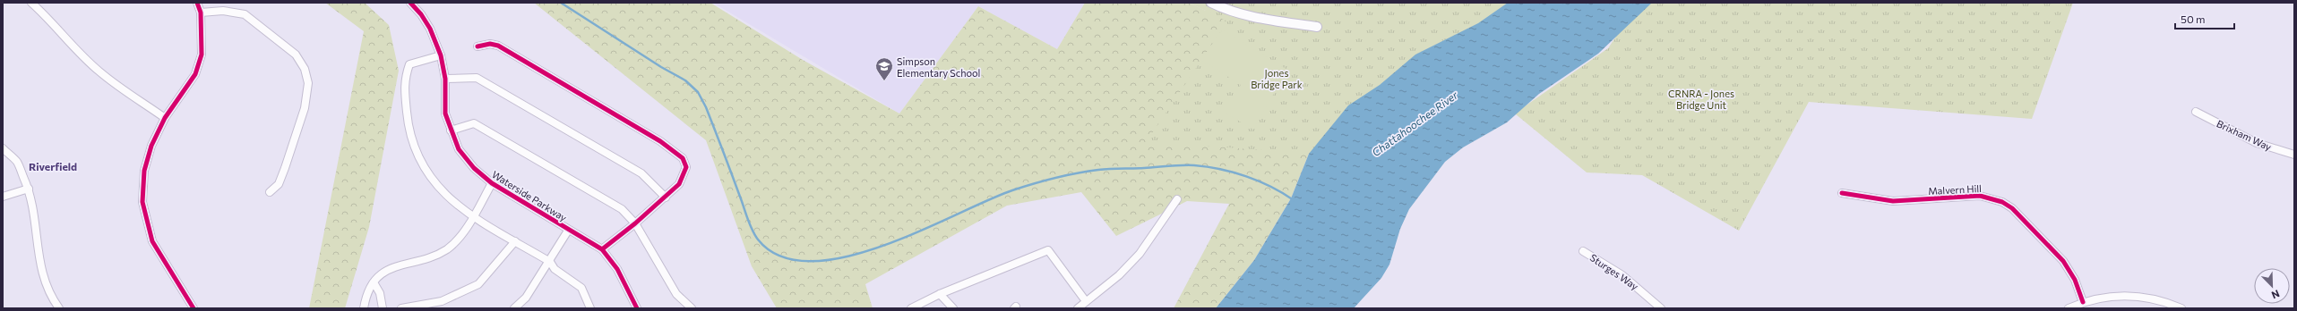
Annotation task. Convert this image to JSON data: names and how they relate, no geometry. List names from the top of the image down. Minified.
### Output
{"streets":{"street":["Brixham Way","Malvern Hill","Waterside Parkway","Sturges Way"]},"districts":["Riverfield"],"water":["Chattahoochee River"],"parks":["Jones Bridge Park","CRNRA - Jones Bridge Unit"],"places":{"school or university":["Simpson Elementary School"]},"scale_bar":"50 m","north":"bottom right"}
